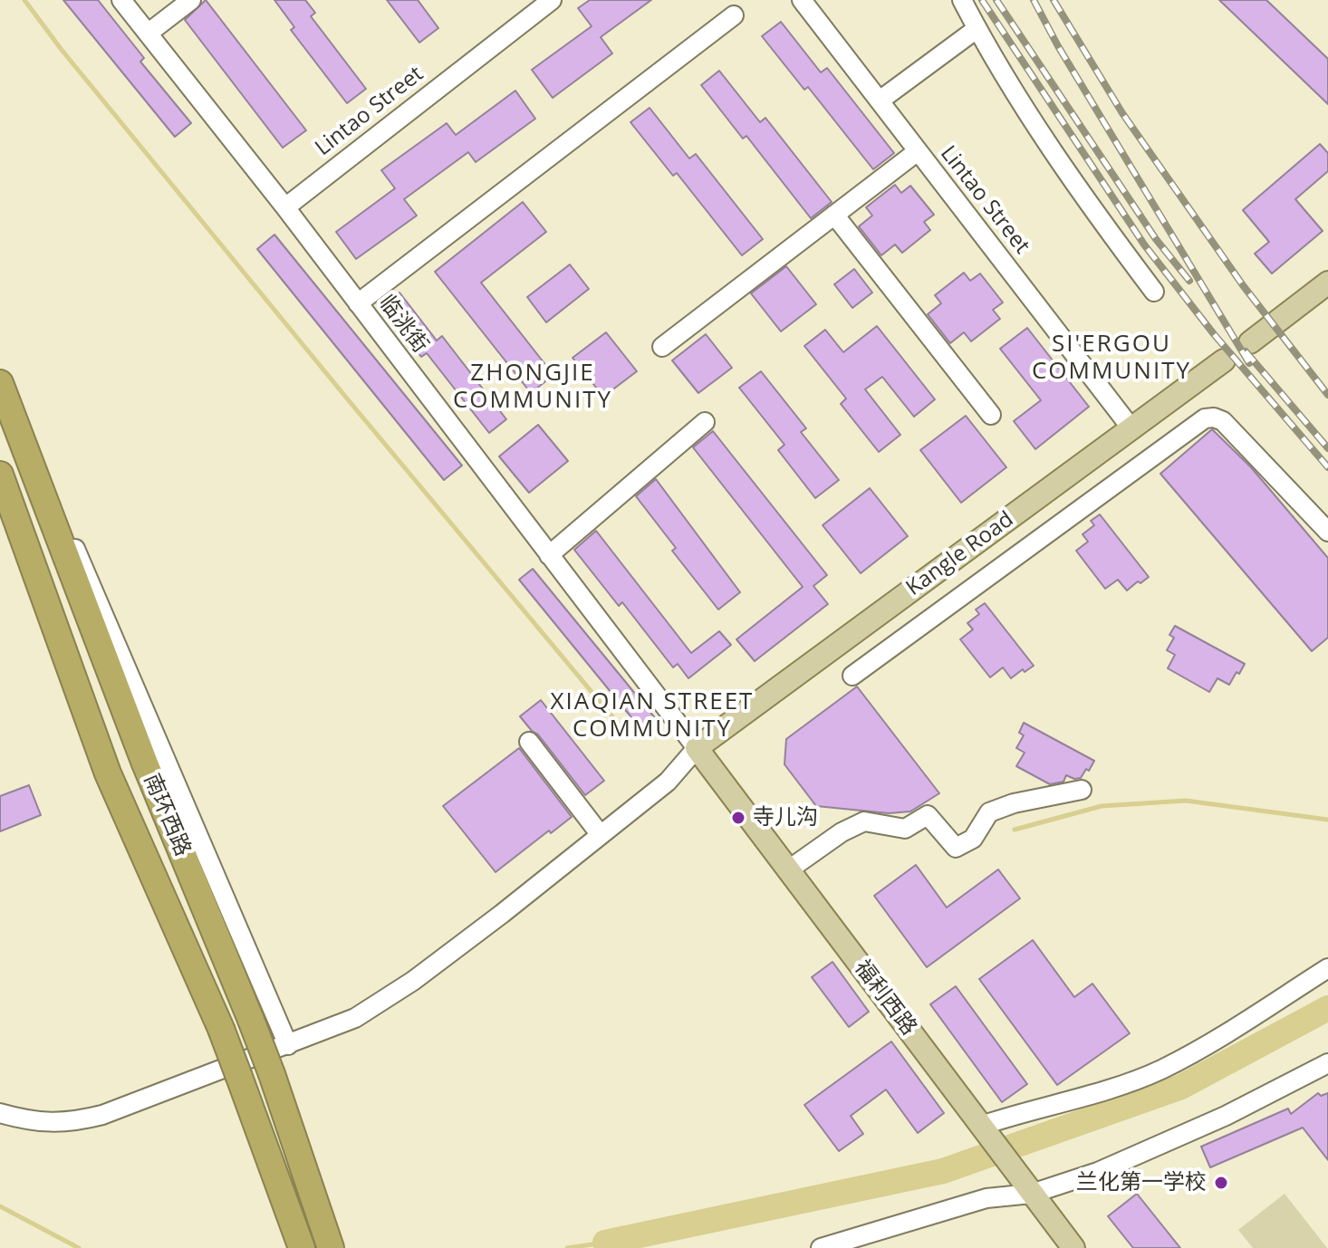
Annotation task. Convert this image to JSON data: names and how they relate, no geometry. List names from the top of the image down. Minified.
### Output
{"streets":{"highway":["南环西路"],"main road":["Kangle Road","福利西路"],"street":["Lintao Street","临洮街"]},"crossings":[["Lintao Street","临洮街"],["Lintao Street","Kangle Road"],["临洮街","Kangle Road"],["临洮街","福利西路"],["Kangle Road","福利西路"]],"districts":["SI'ERGOU COMMUNITY","ZHONGJIE COMMUNITY","XIAQIAN STREET COMMUNITY"],"places":["寺儿沟","兰化第一学校"]}
